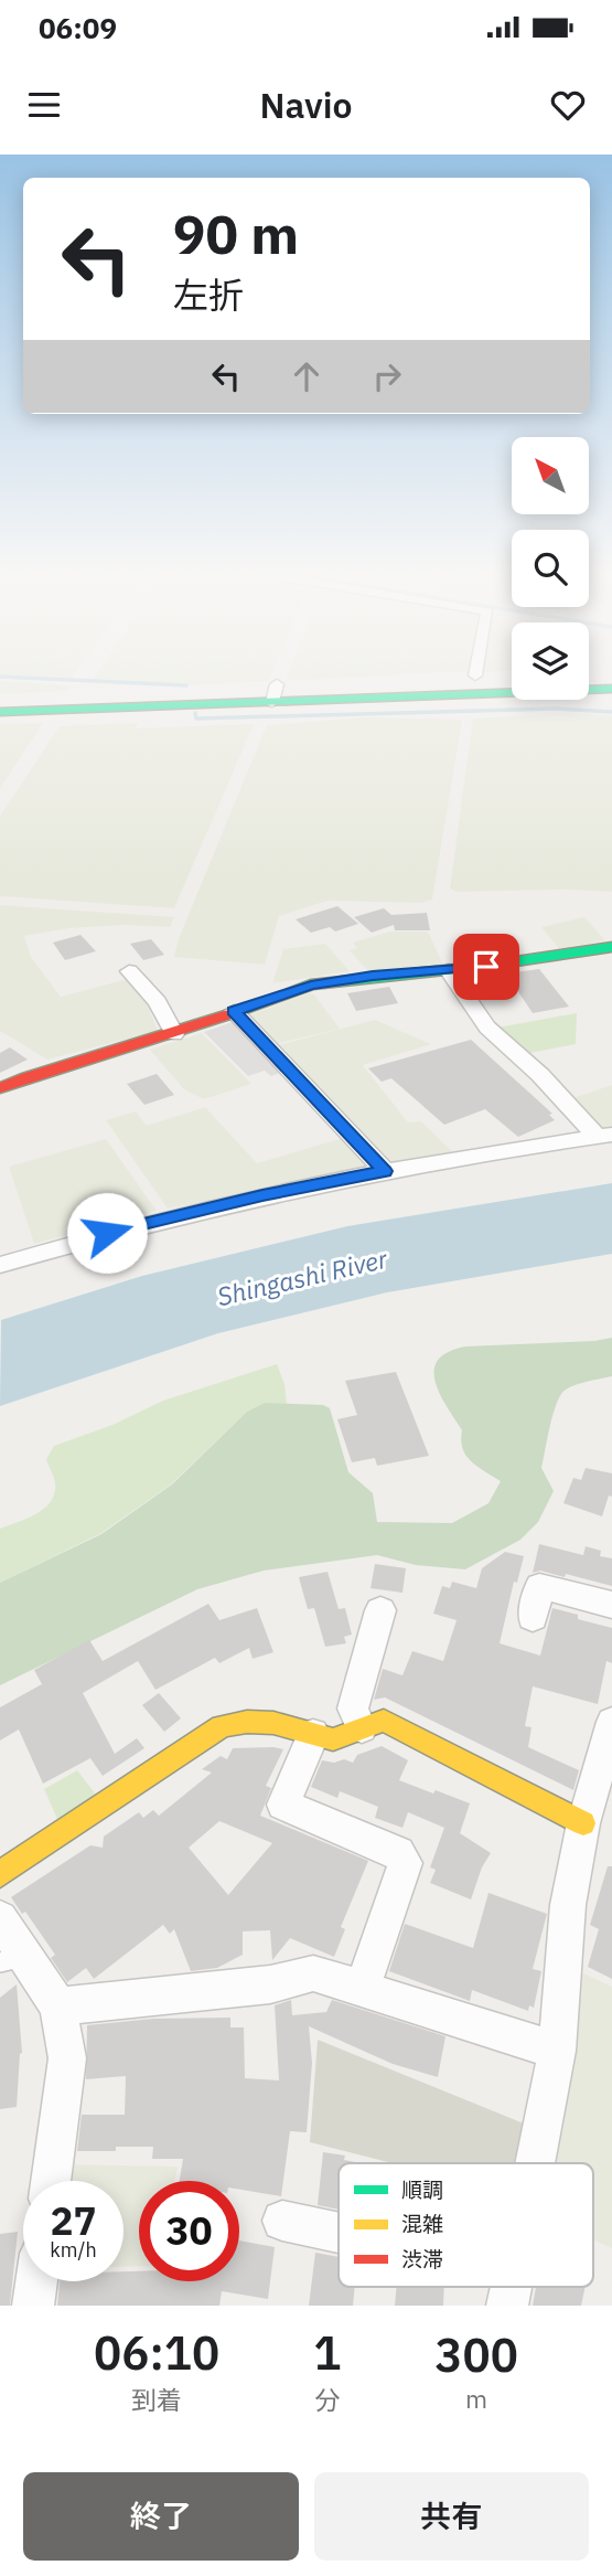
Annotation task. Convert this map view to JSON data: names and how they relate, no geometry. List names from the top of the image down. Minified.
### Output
{"water":["Shingashi River"],"legend":["順調","混雑","渋滞"],"north":"top left","page":{"status":"06:09","header":"Navio","turn":["90 m","左折"],"speed":"27 km/h","limit":"30","eta":["06:10","到着","1","分","300","m"],"buttons":["終了","共有"]}}
